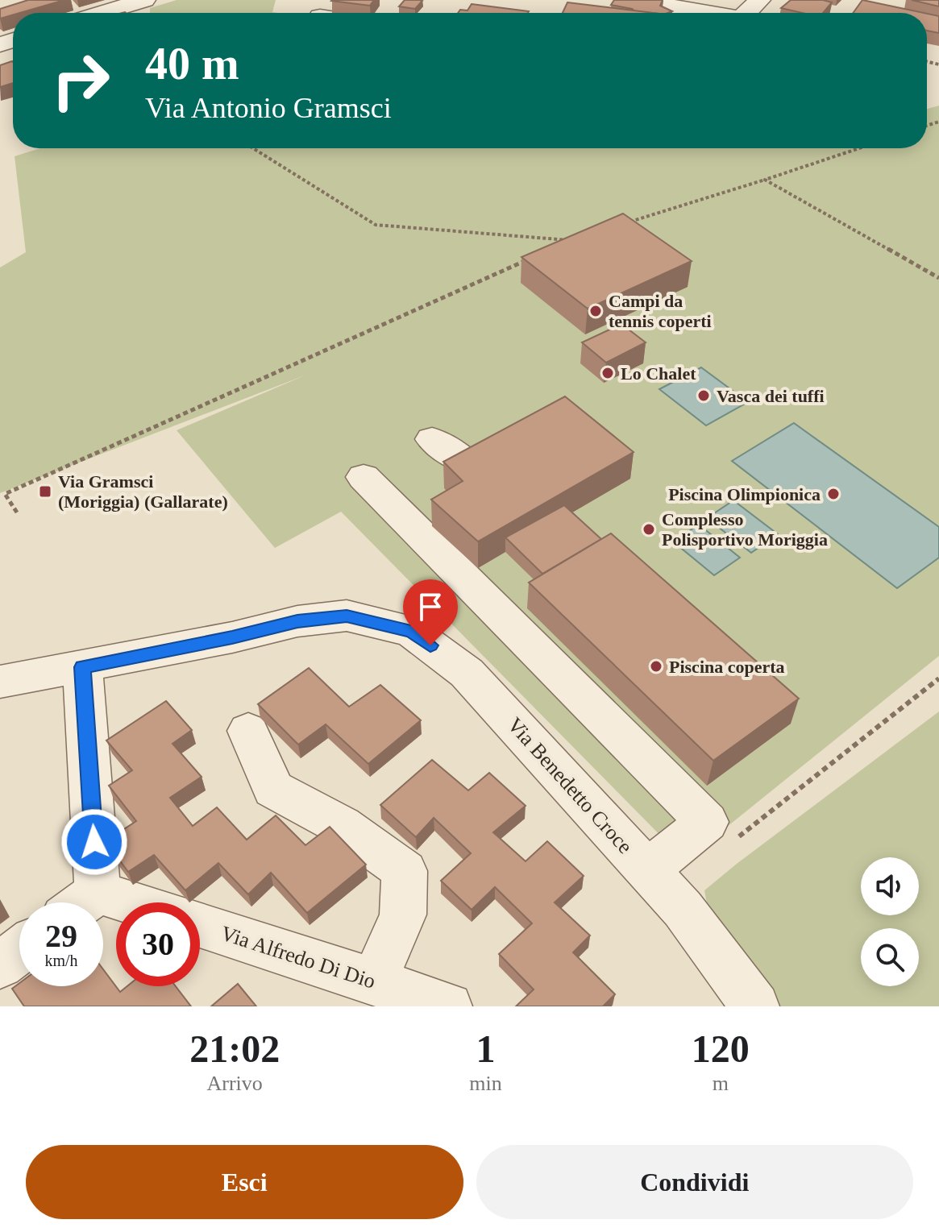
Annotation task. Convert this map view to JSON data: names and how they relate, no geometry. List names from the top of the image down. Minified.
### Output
{"streets":{"street":["Via Benedetto Croce","Via Alfredo Di Dio"]},"places":{"other":["Campi da tennis coperti","Lo Chalet","Vasca dei tuffi","Piscina Olimpionica","Complesso Polisportivo Moriggia","Piscina coperta"],"transit":["Via Gramsci (Moriggia) (Gallarate)"]},"page":{"turn":["40 m","Via Antonio Gramsci"],"speed":"29 km/h","limit":"30","eta":["21:02","Arrivo","1","min","120","m"],"buttons":["Esci","Condividi"]}}
